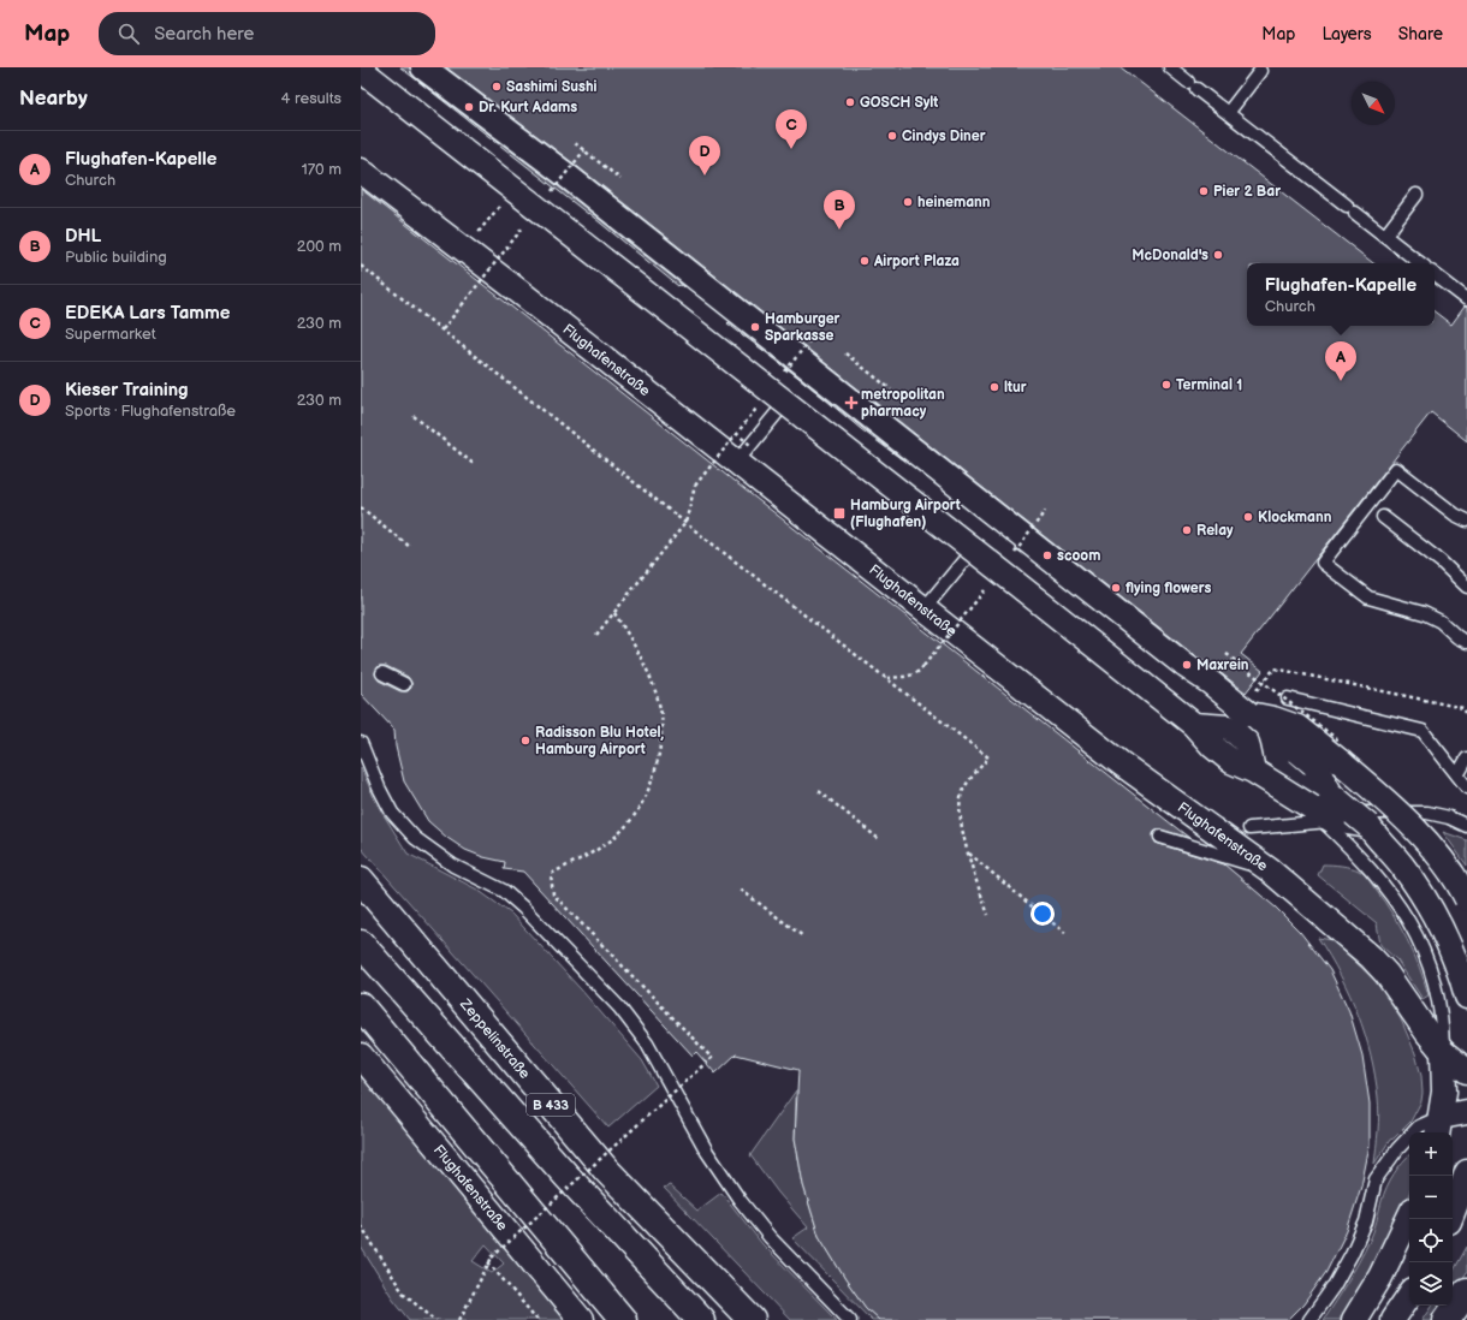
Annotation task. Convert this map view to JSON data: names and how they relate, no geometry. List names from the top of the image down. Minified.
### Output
{"streets":{"highway":["Zeppelinstraße","B 433"],"street":["Flughafenstraße"]},"places":{"other":["Sashimi Sushi","GOSCH Sylt","Dr. Kurt Adams","Cindys Diner","Pier 2 Bar","heinemann","McDonald's","Airport Plaza","Hamburger Sparkasse","Terminal 1","ltur","Klockmann","Relay","scoom","flying flowers","Maxrein","Radisson Blu Hotel, Hamburg Airport"],"health":["metropolitan pharmacy"],"transit":["Hamburg Airport (Flughafen)"]},"north":"bottom right","page":{"header":"Map","search":"Search here","nav":["Map","Layers","Share"],"heading":["Nearby","4 results"],"pins":["C","D","B","A"],"list":[{"mark":"A","name":"Flughafen-Kapelle","note":"Church","value":"170 m"},{"mark":"B","name":"DHL","note":"Public building","value":"200 m"},{"mark":"C","name":"EDEKA Lars Tamme","note":"Supermarket","value":"230 m"},{"mark":"D","name":"Kieser Training","note":"Sports · Flughafenstraße","value":"230 m"}],"popup":["Flughafen-Kapelle","Church"],"map_buttons":["+","−"]}}
